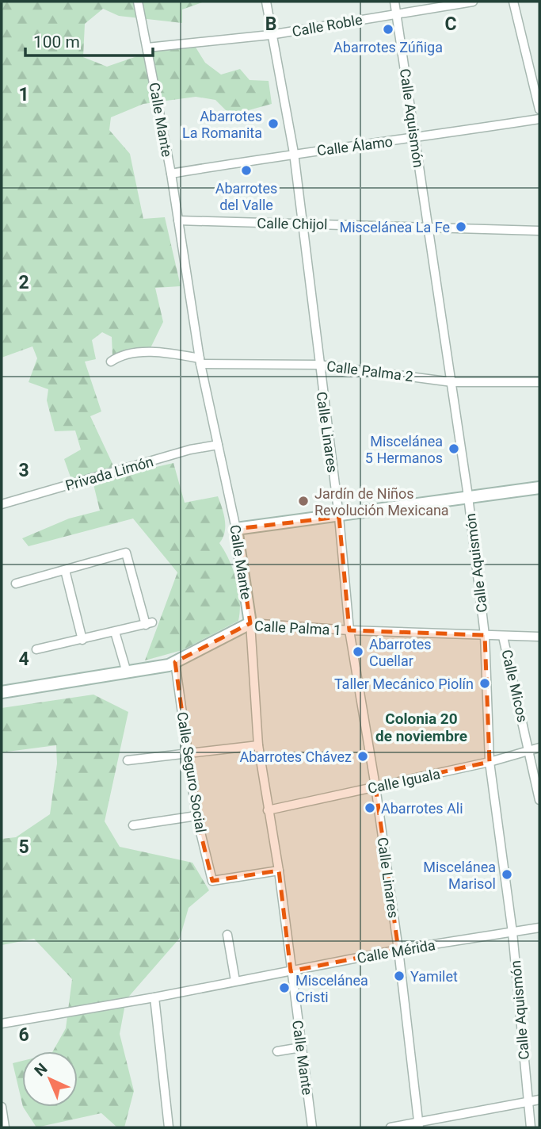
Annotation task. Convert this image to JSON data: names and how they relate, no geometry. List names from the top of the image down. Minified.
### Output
{"streets":{"street":["Calle Roble","Calle Aquismón","Calle Mante","Calle Álamo","Calle Chijol","Calle Palma 2","Calle Linares","Privada Limón","Calle Palma 1","Calle Micos","Calle Seguro Social","Calle Iguala","Calle Mérida"]},"crossings":[["Calle Roble","Calle Aquismón"],["Calle Roble","Calle Mante"],["Calle Roble","Calle Linares"],["Calle Aquismón","Calle Álamo"],["Calle Aquismón","Calle Chijol"],["Calle Aquismón","Calle Palma 2"],["Calle Aquismón","Calle Palma 1"],["Calle Aquismón","Calle Iguala"],["Calle Aquismón","Calle Mérida"],["Calle Mante","Calle Álamo"],["Calle Mante","Calle Chijol"],["Calle Mante","Calle Palma 2"],["Calle Mante","Privada Limón"],["Calle Mante","Calle Palma 1"],["Calle Mante","Calle Seguro Social"],["Calle Mante","Calle Iguala"],["Calle Mante","Calle Mérida"],["Calle Álamo","Calle Linares"],["Calle Chijol","Calle Linares"],["Calle Palma 2","Calle Linares"],["Calle Linares","Calle Palma 1"],["Calle Linares","Calle Iguala"],["Calle Linares","Calle Mérida"],["Calle Palma 1","Calle Micos"],["Calle Palma 1","Calle Seguro Social"],["Calle Micos","Calle Iguala"]],"districts":["Colonia 20 de noviembre"],"places":["Abarrotes Zúñiga","Abarrotes La Romanita","Abarrotes del Valle","Miscelánea La Fe","Miscelánea 5 Hermanos","Jardín de Niños Revolución Mexicana","Abarrotes Cuellar","Taller Mecánico Piolín","Abarrotes Chávez","Abarrotes Ali","Miscelánea Marisol","Yamilet","Miscelánea Cristi"],"scale_bar":"100 m","north":"top left","grid":{"columns":["B","C"],"rows":["1","2","3","4","5","6"]}}
